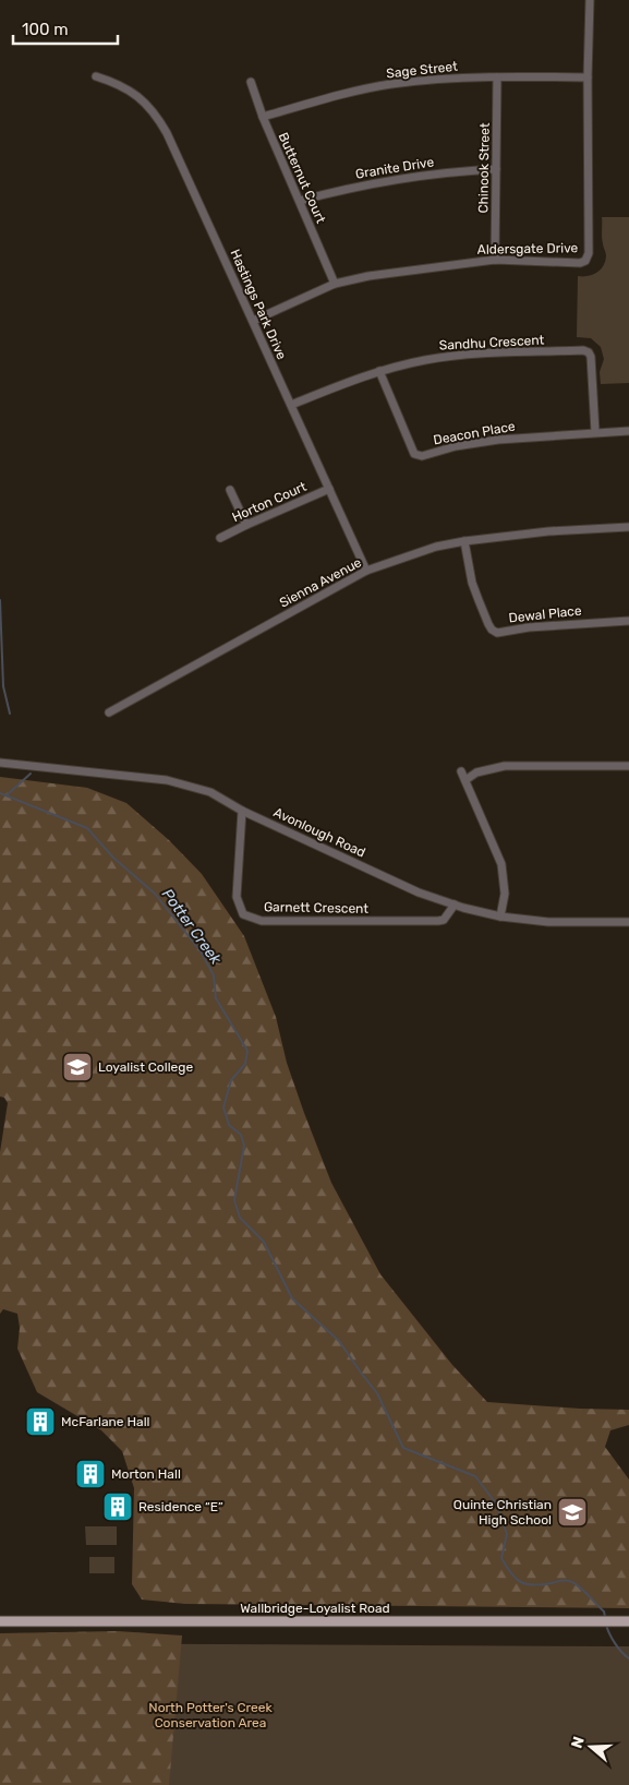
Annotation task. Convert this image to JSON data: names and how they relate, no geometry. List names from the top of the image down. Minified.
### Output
{"streets":{"main road":["Wallbridge-Loyalist Road"],"street":["Sage Street","Granite Drive","Chinook Street","Butternut Court","Aldersgate Drive","Hastings Park Drive","Sandhu Crescent","Deacon Place","Horton Court","Sienna Avenue","Dewal Place","Avonlough Road","Garnett Crescent"]},"crossings":[["Sage Street","Chinook Street"],["Sage Street","Butternut Court"],["Sage Street","Aldersgate Drive"],["Granite Drive","Chinook Street"],["Granite Drive","Butternut Court"],["Chinook Street","Aldersgate Drive"],["Butternut Court","Aldersgate Drive"],["Aldersgate Drive","Hastings Park Drive"],["Hastings Park Drive","Sandhu Crescent"],["Hastings Park Drive","Horton Court"],["Hastings Park Drive","Sienna Avenue"],["Sandhu Crescent","Deacon Place"],["Sienna Avenue","Dewal Place"],["Avonlough Road","Garnett Crescent"]],"water":["Potter Creek"],"parks":["North Potter's Creek Conservation Area"],"places":{"school or university":["Loyalist College","Quinte Christian High School"],"building":["McFarlane Hall","Morton Hall","Residence “E”"]},"scale_bar":"100 m","north":"left"}
